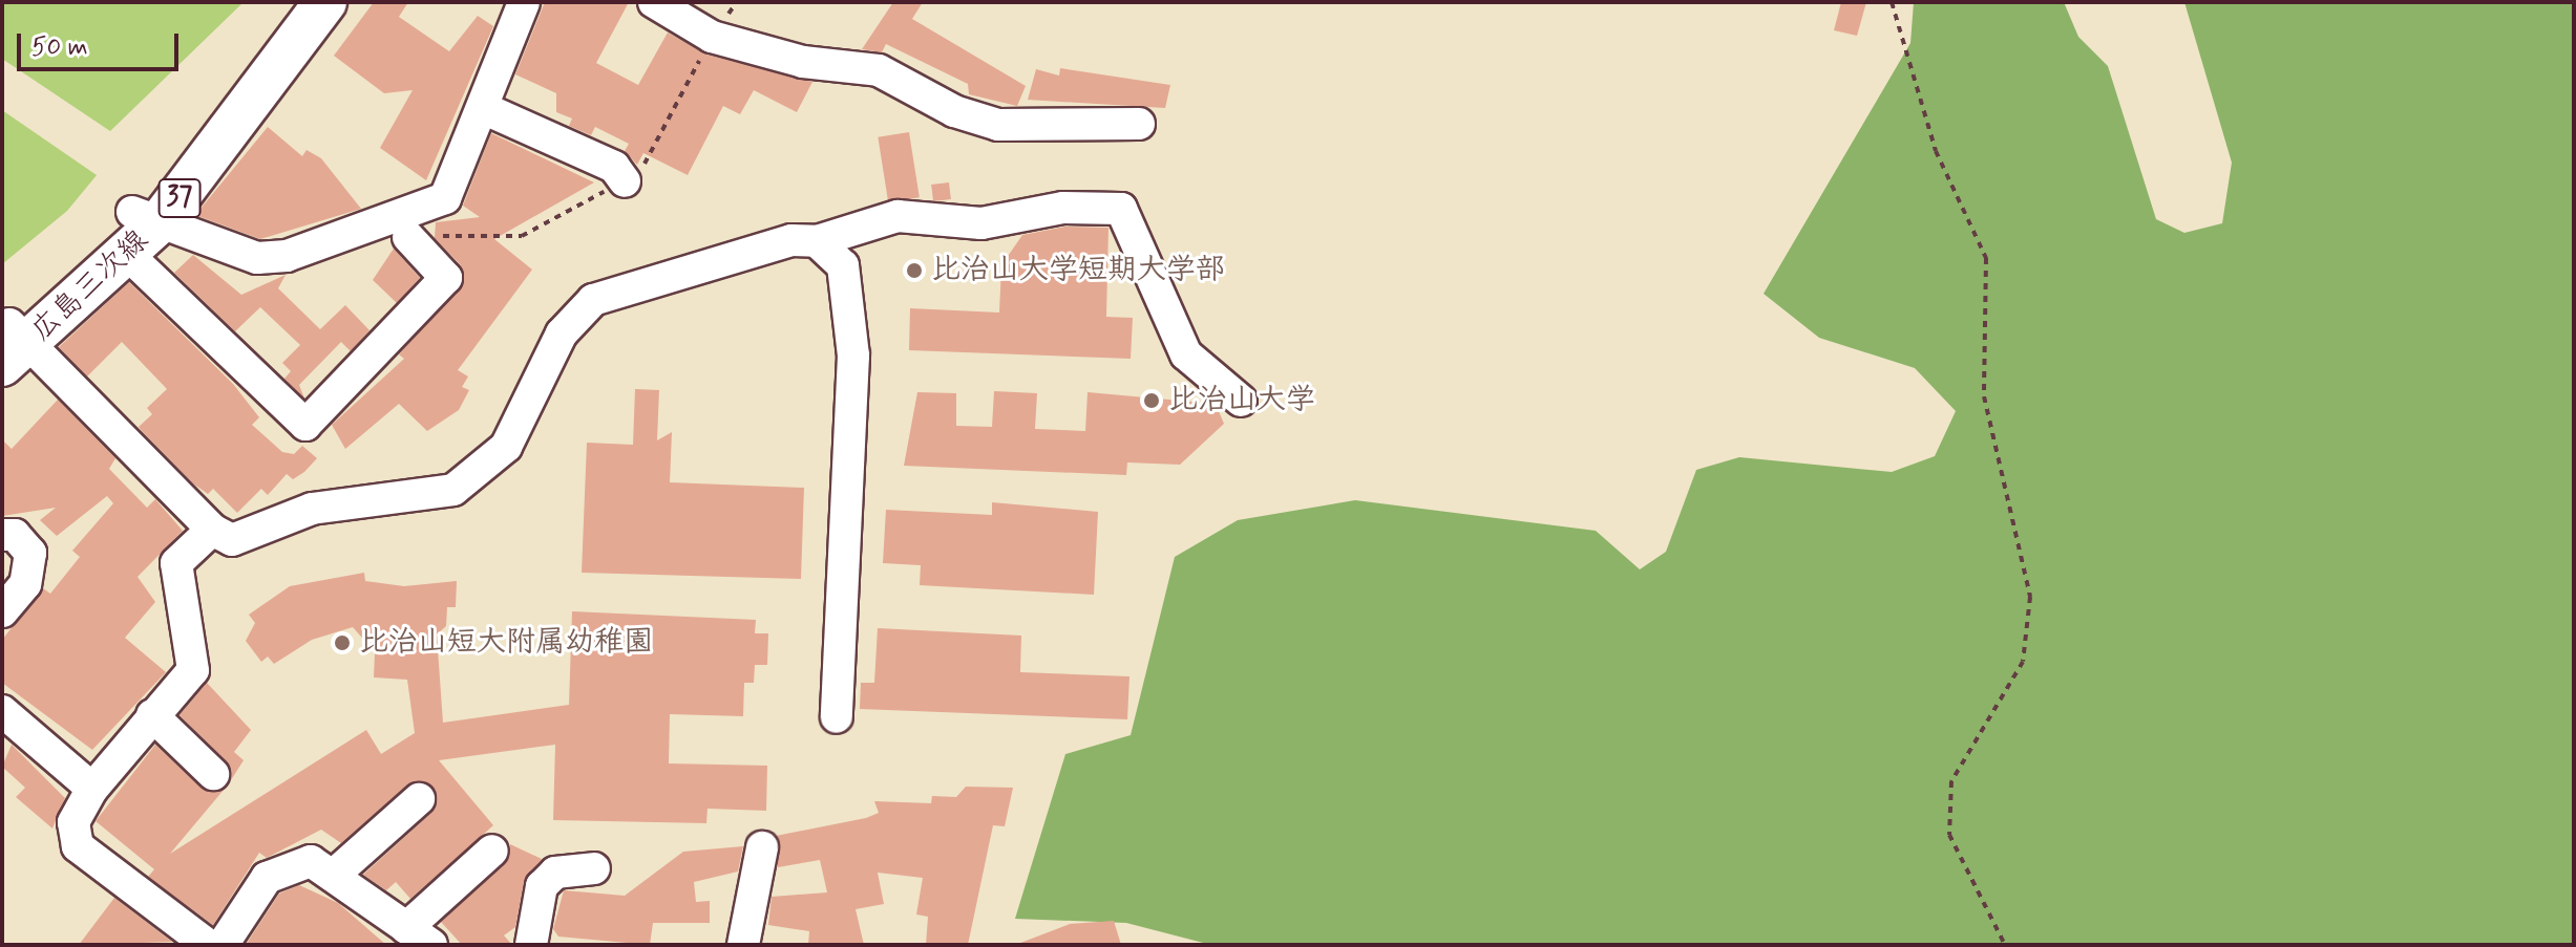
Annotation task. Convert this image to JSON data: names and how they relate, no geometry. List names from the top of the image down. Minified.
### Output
{"streets":{"main road":["37","広島三次線"]},"places":["比治山大学短期大学部","比治山大学","比治山短大附属幼稚園"],"scale_bar":"50 m"}
